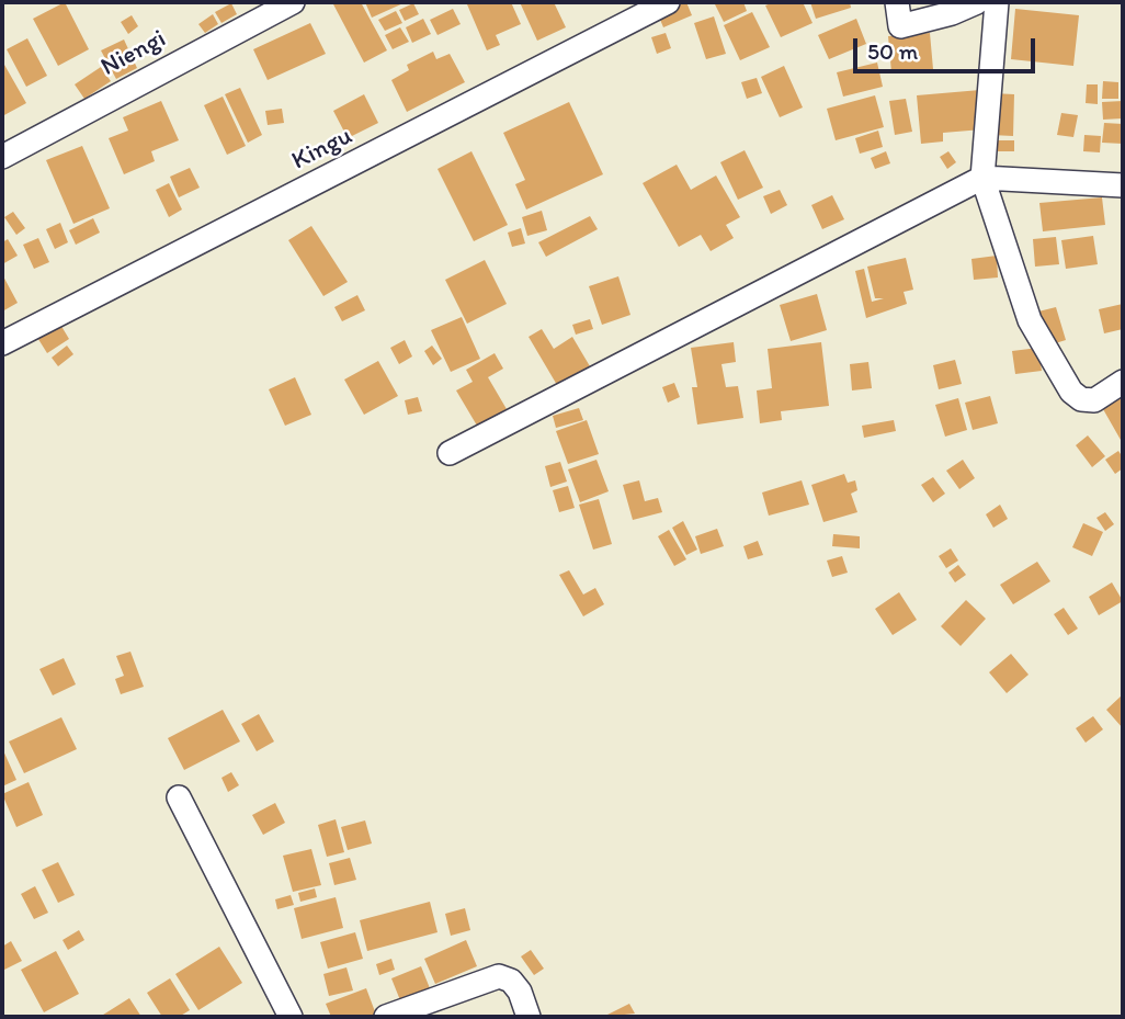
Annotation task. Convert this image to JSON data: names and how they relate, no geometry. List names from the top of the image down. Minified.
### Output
{"streets":{"street":["Niengi","Kingu"]},"scale_bar":"50 m"}
